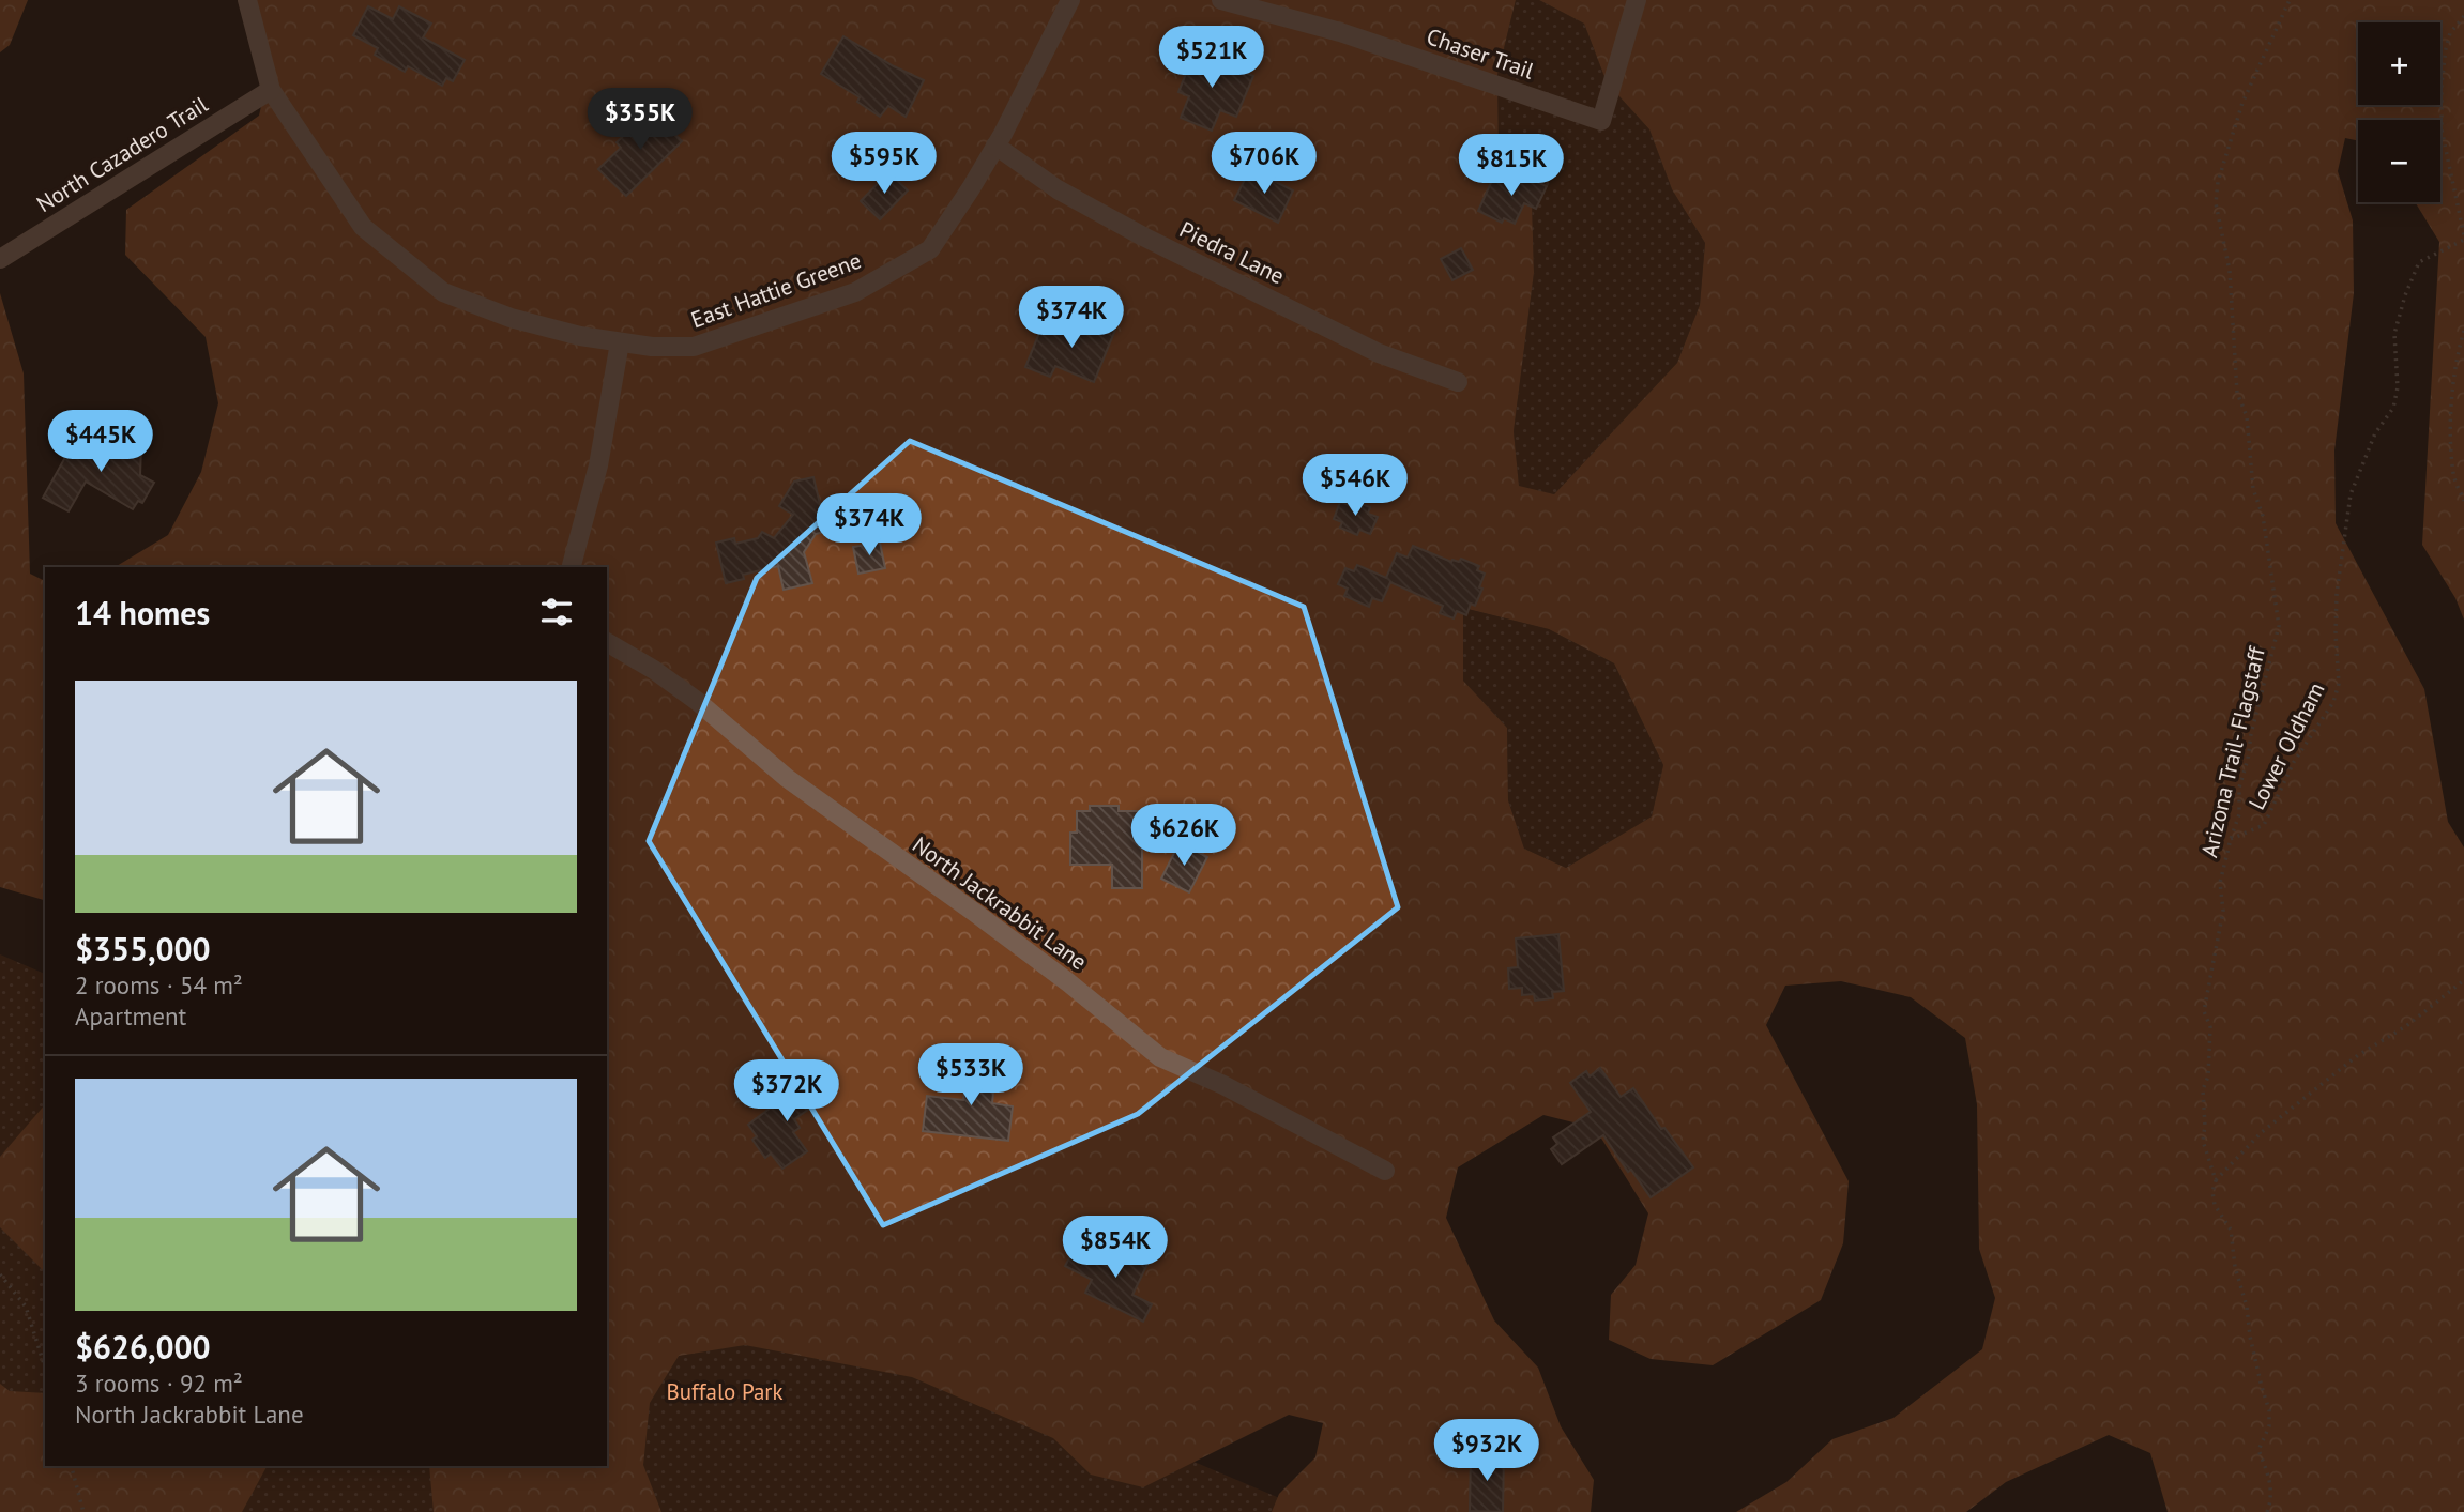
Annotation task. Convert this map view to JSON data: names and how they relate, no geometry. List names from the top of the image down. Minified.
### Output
{"streets":{"street":["Chaser Trail","North Cazadero Trail","Piedra Lane","East Hattie Greene","North Jackrabbit Lane"],"path":["Lower Oldham","Arizona Trail- Flagstaff"]},"crossings":[["North Cazadero Trail","East Hattie Greene"],["Piedra Lane","East Hattie Greene"],["Lower Oldham","Arizona Trail- Flagstaff"]],"parks":["Buffalo Park"],"page":{"map_buttons":["+","−"],"price":["$521K","$355K","$595K","$706K","$815K","$374K","$445K","$546K","$374K","$626K","$533K","$372K","$854K","$932K"],"heading":"14 homes","list":[{"name":"$355,000","note":"2 rooms · 54 m² · Apartment"},{"name":"$626,000","note":"3 rooms · 92 m² · North Jackrabbit Lane"}]}}
